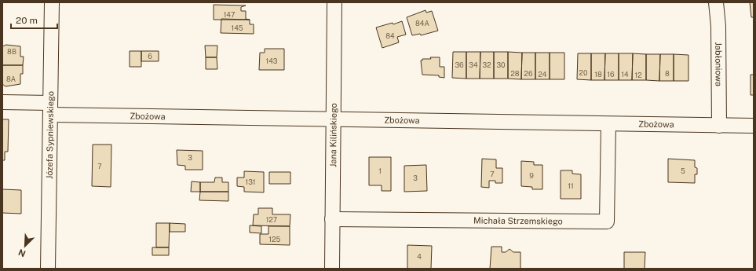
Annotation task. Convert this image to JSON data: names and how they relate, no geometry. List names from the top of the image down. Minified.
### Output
{"streets":{"street":["Jabłoniowa","Zbożowa","Jana Kilińskiego","Józefa Sypniewskiego","Michała Strzemskiego"]},"crossings":[["Jabłoniowa","Zbożowa"],["Zbożowa","Jana Kilińskiego"],["Zbożowa","Józefa Sypniewskiego"],["Zbożowa","Michała Strzemskiego"],["Jana Kilińskiego","Michała Strzemskiego"]],"house_numbers":["147","84A","145","84","8B","6","143","36","34","32","30","20","28","26","8","24","18","16","14","12","8A","3","7","1","5","7","9","3","131","11","127","125","4"],"scale_bar":"20 m","north":"bottom left"}
